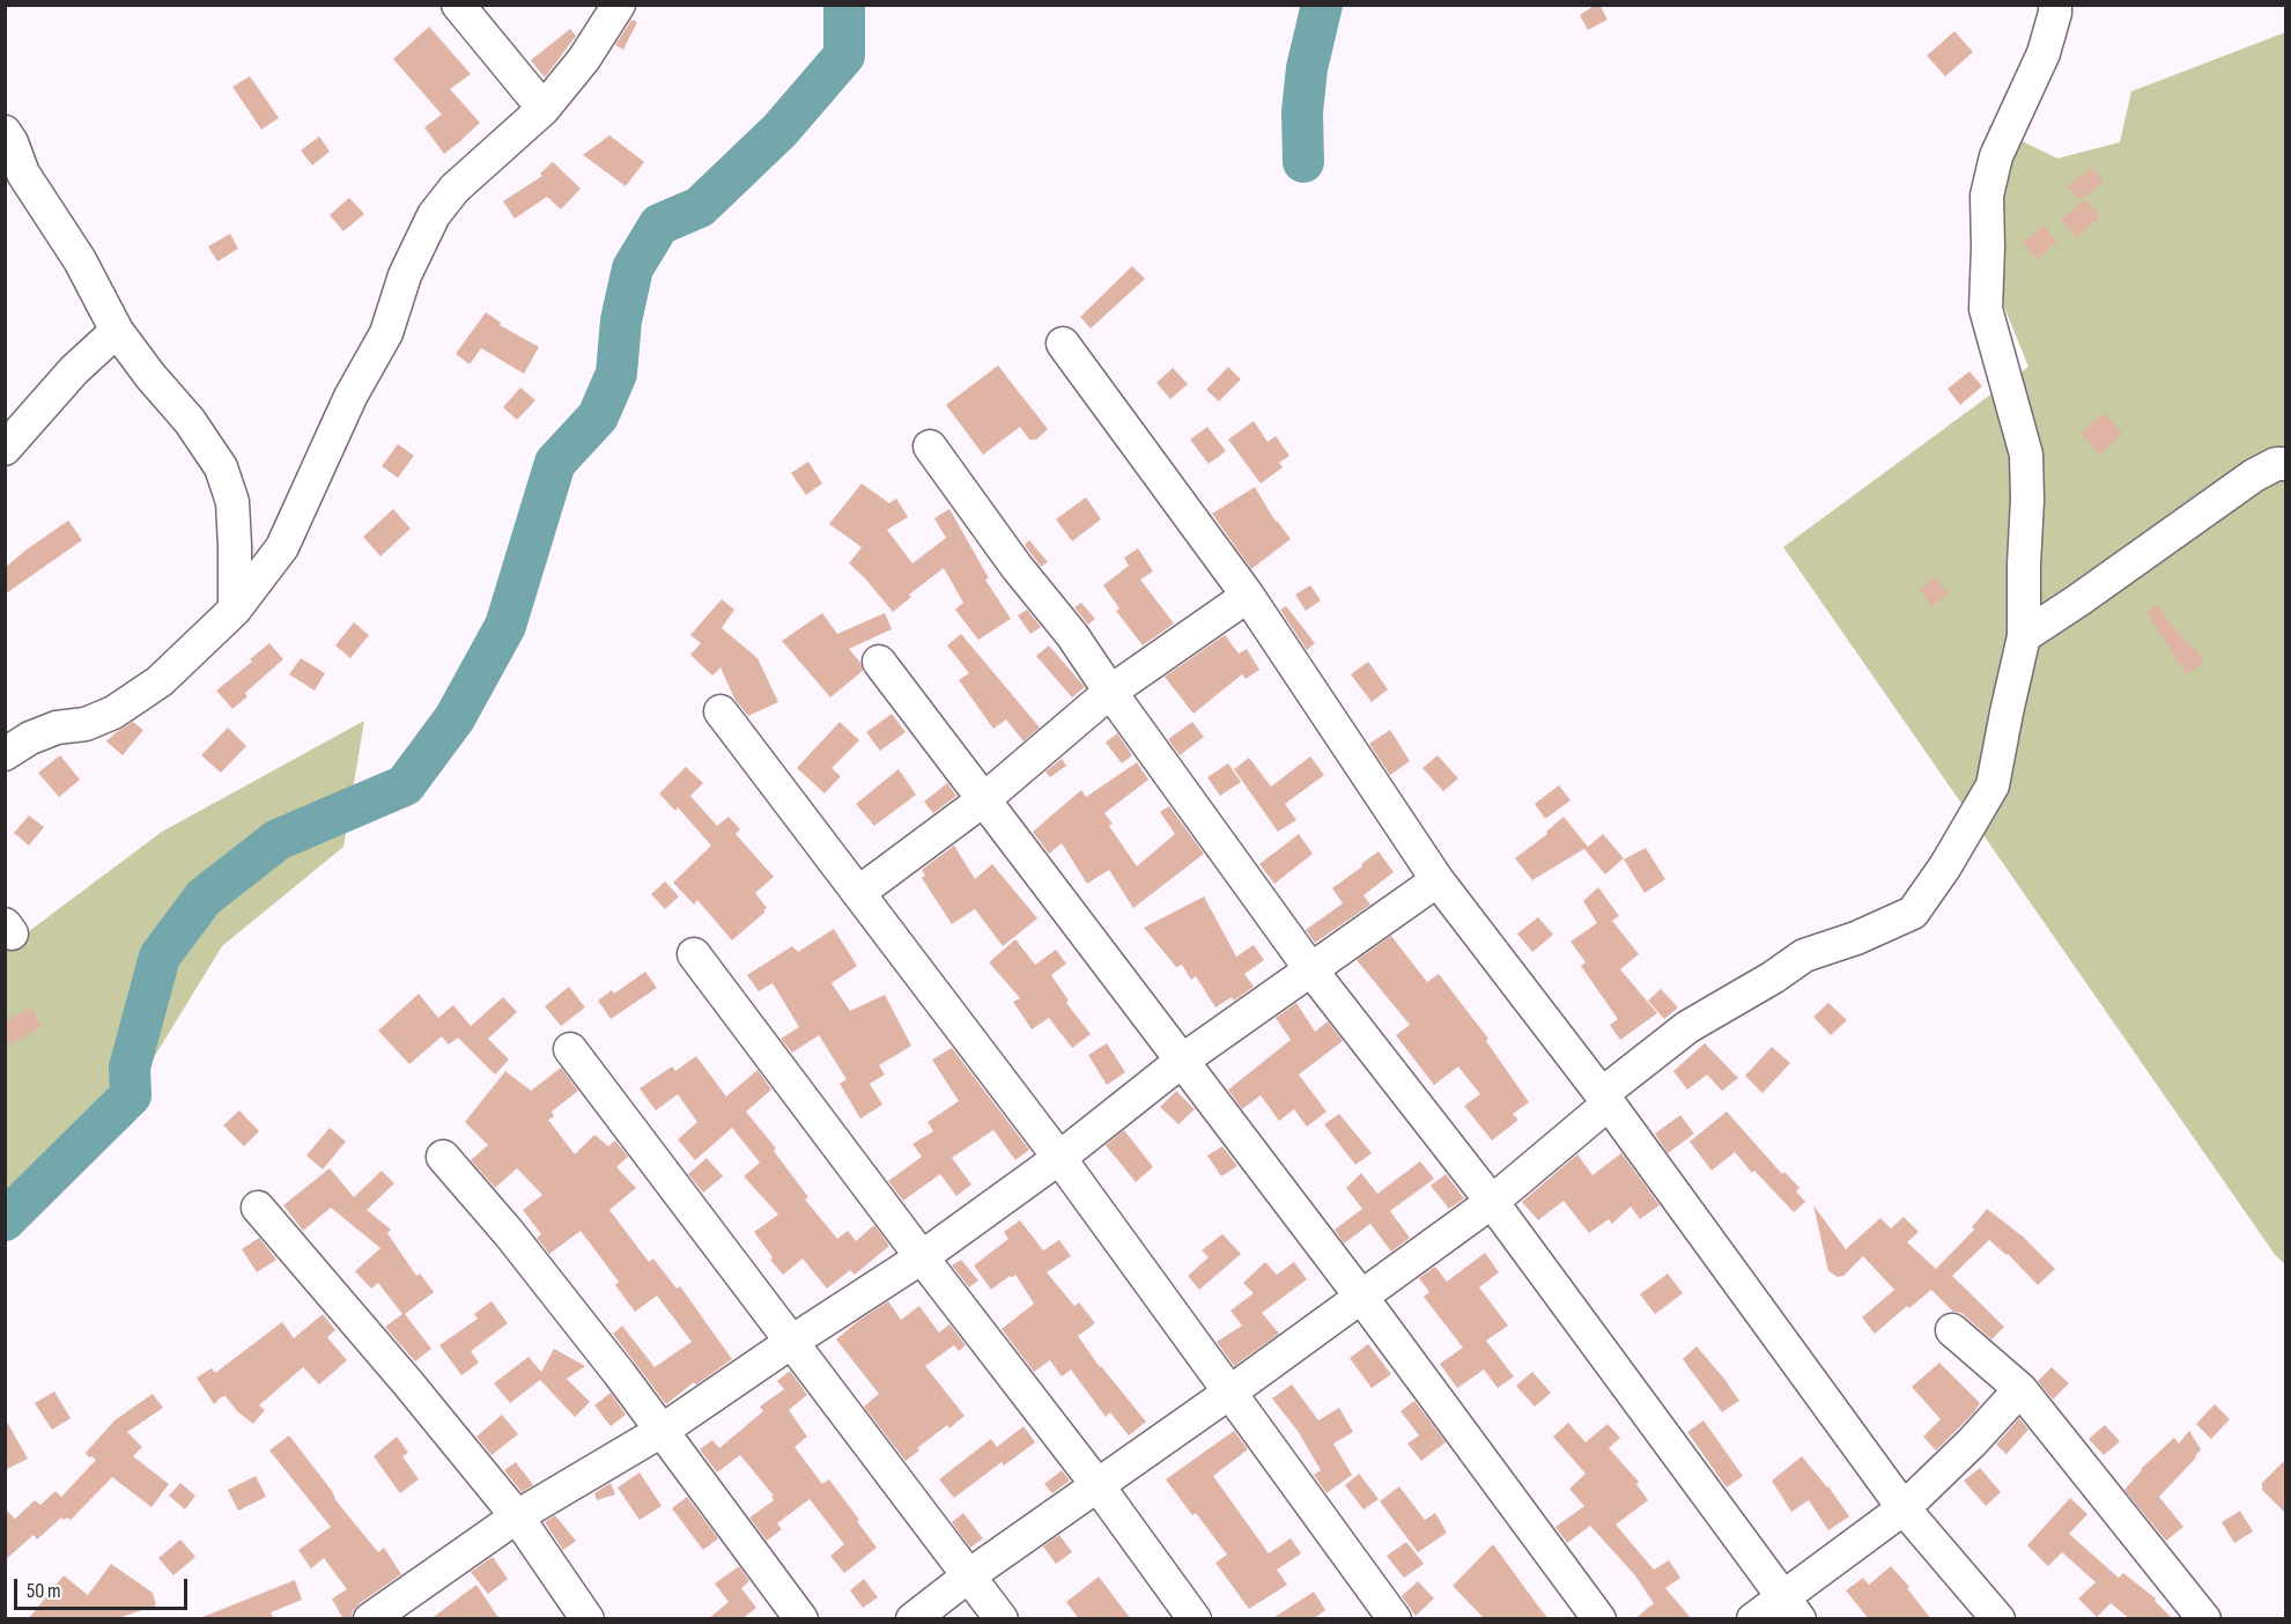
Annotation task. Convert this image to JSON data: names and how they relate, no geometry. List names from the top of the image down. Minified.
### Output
{"scale_bar":"50 m"}
